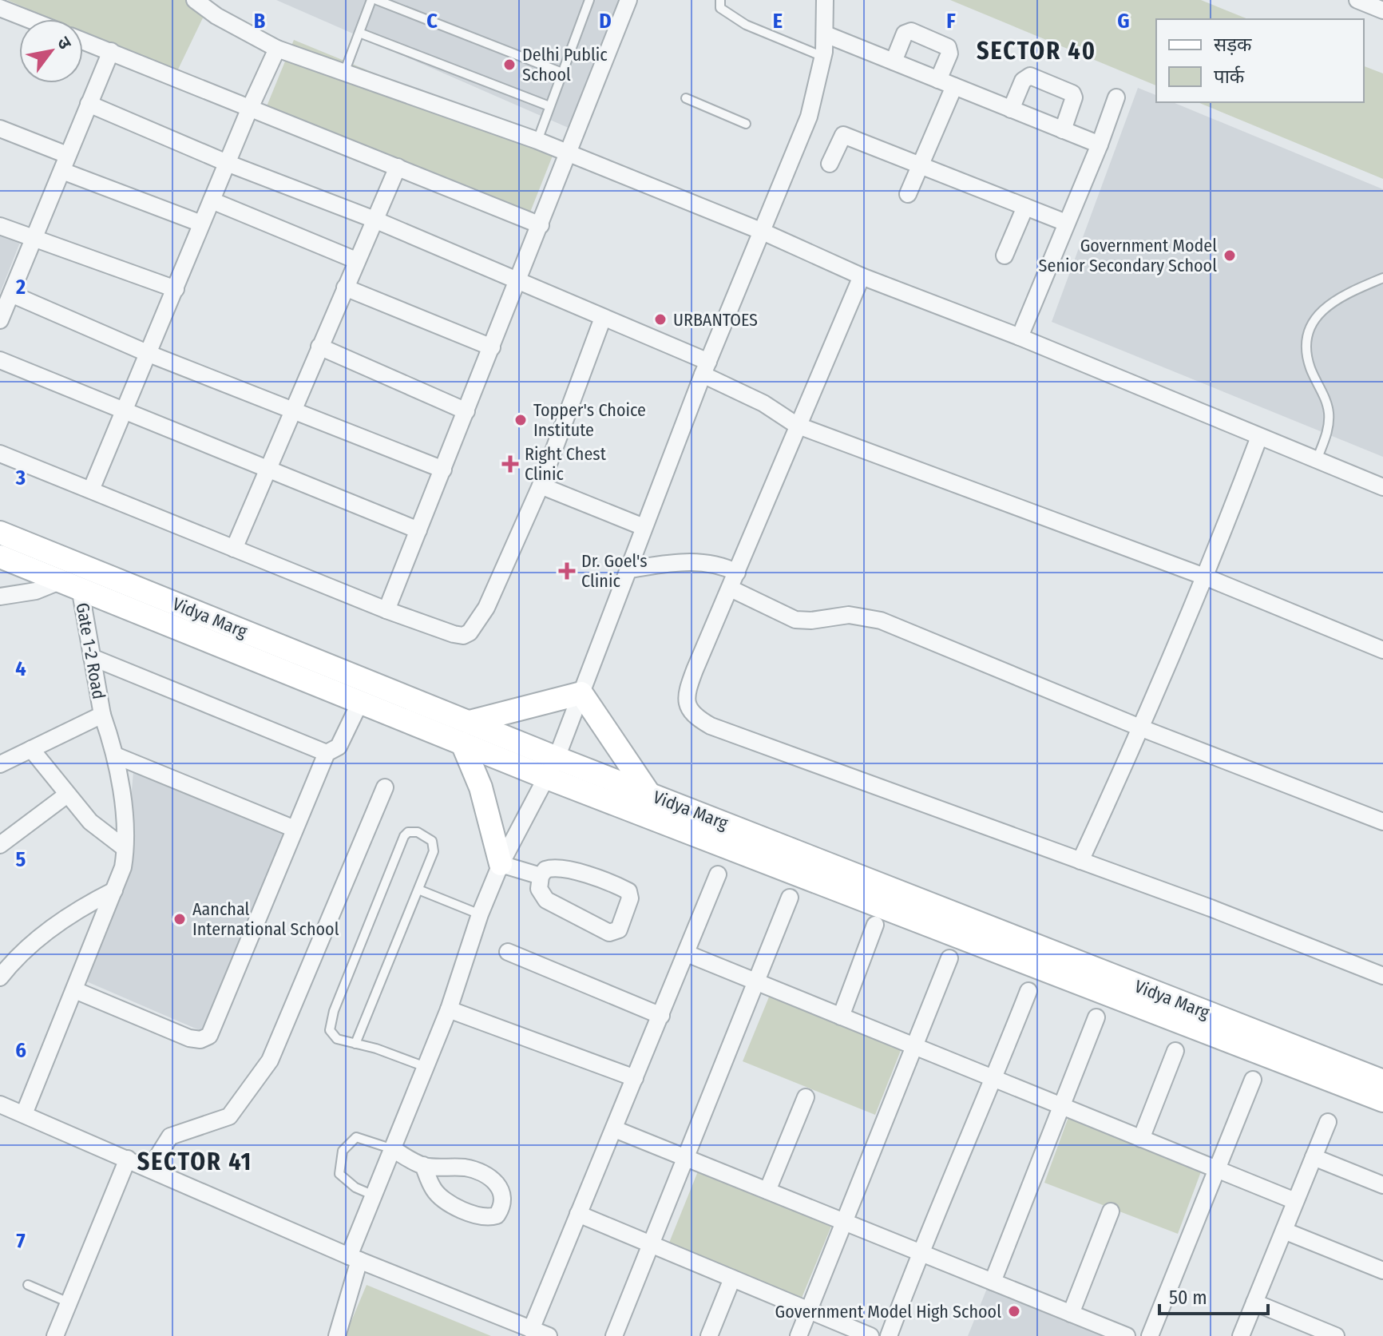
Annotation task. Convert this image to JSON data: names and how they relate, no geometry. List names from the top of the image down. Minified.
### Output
{"streets":{"main road":["Vidya Marg"],"street":["Gate 1-2 Road"]},"crossings":[["Vidya Marg","Gate 1-2 Road"]],"districts":["SECTOR 40","SECTOR 41"],"places":{"other":["Delhi Public School","Government Model Senior Secondary School","URBANTOES","Topper's Choice Institute","Aanchal International School","Government Model High School"],"health":["Right Chest Clinic","Dr. Goel's Clinic"]},"legend":["सड़क","पार्क"],"scale_bar":"50 m","north":"top right","grid":{"columns":["B","C","D","E","F","G"],"rows":["2","3","4","5","6","7"]}}
